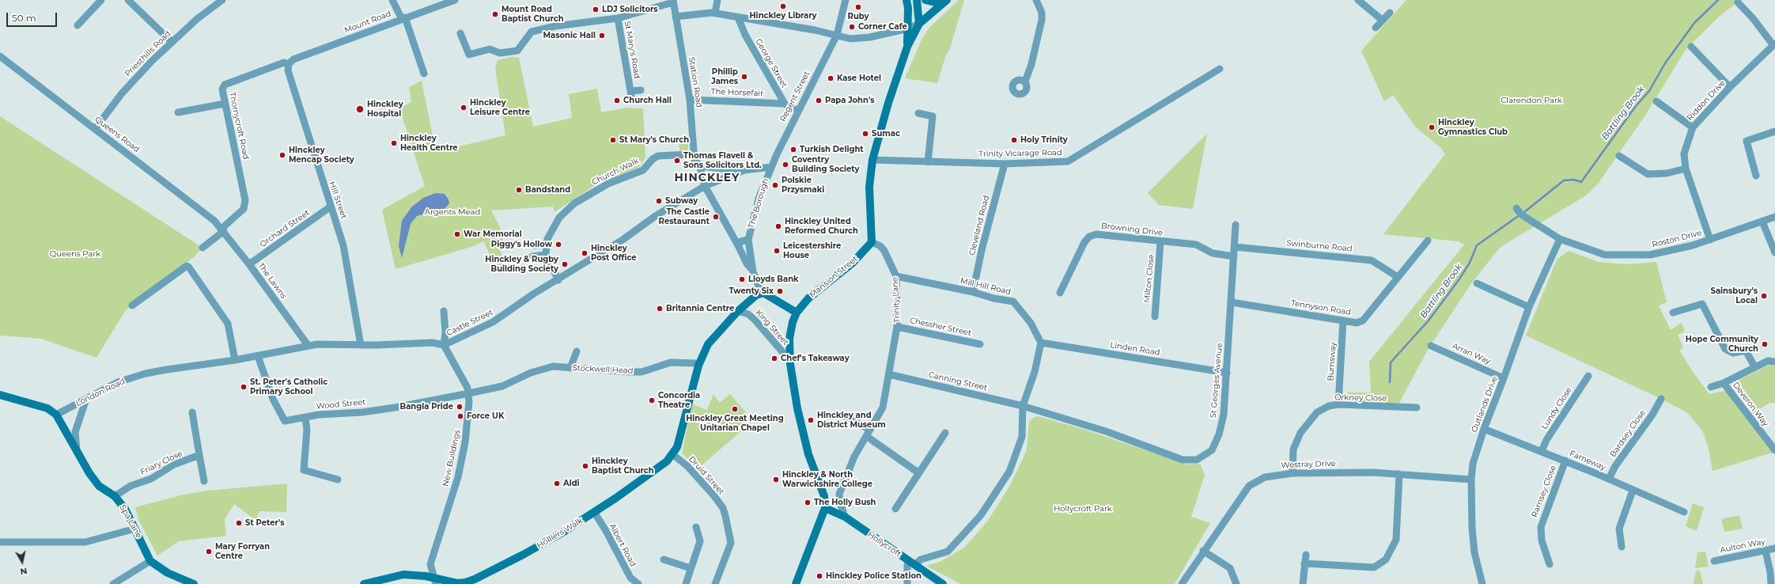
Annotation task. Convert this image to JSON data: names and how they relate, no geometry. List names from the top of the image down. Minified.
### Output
{"streets":{"main road":["Mansion Street","Spa Lane","Holliers Walk","Hollycroft"],"street":["Mount Road","St Mary's Road","Priesthills Road","George Street","Station Road","The Horsefair","Regent Street","Riddon Drive","Thornycroft Road","Queens Road","Trinity Vicarage Road","Church Walk","Hill Street","The Borough","Cleveland Road","Orchard Street","Browning Drive","Roston Drive","Swinburne Road","Milton Close","The Lawns","Mill Hill Road","Trinity Lane","Tennyson Road","Castle Street","Chessher Street","King Street","Linden Road","Arran Way","Burnsway","Stockwell Head","St Georges Avenue","Canning Street","London Road","Orkney Close","Wood Street","Outlands Drive","Deveron Way","Lundy Close","Bardsey Close","New Buildings","Farneway","Friary Close","Westray Drive","Druid Street","Ramsey Close","Albert Road","Aulton Way"]},"crossings":[["Mount Road","Thornycroft Road"],["Mount Road","Hill Street"],["St Mary's Road","Station Road"],["Priesthills Road","Queens Road"],["George Street","The Horsefair"],["Station Road","The Horsefair"],["Station Road","Church Walk"],["Station Road","The Borough"],["Station Road","Castle Street"],["Regent Street","The Borough"],["Riddon Drive","Roston Drive"],["Thornycroft Road","Queens Road"],["Thornycroft Road","Hill Street"],["Thornycroft Road","The Lawns"],["Queens Road","The Lawns"],["Trinity Vicarage Road","Cleveland Road"],["Church Walk","Castle Street"],["Hill Street","Orchard Street"],["Hill Street","Castle Street"],["The Borough","Castle Street"],["Cleveland Road","Mill Hill Road"],["Orchard Street","The Lawns"],["Browning Drive","Milton Close"],["Browning Drive","St Georges Avenue"],["Roston Drive","Outlands Drive"],["Swinburne Road","Tennyson Road"],["Swinburne Road","St Georges Avenue"],["Mansion Street","Trinity Lane"],["Mansion Street","King Street"],["Mansion Street","Hollycroft"],["The Lawns","Castle Street"],["Mill Hill Road","Trinity Lane"],["Mill Hill Road","Linden Road"],["Trinity Lane","Chessher Street"],["Trinity Lane","Canning Street"],["Trinity Lane","Hollycroft"],["Tennyson Road","Burnsway"],["Tennyson Road","St Georges Avenue"],["Castle Street","London Road"],["Castle Street","Wood Street"],["Linden Road","St Georges Avenue"],["Arran Way","Outlands Drive"],["Burnsway","Orkney Close"],["Stockwell Head","Wood Street"],["Stockwell Head","New Buildings"],["Stockwell Head","Holliers Walk"],["St Georges Avenue","Canning Street"],["London Road","Spa Lane"],["Orkney Close","Westray Drive"],["Wood Street","New Buildings"],["Outlands Drive","Farneway"],["Outlands Drive","Westray Drive"],["Lundy Close","Farneway"],["Bardsey Close","Farneway"],["New Buildings","Holliers Walk"],["Farneway","Ramsey Close"],["Friary Close","Spa Lane"],["Druid Street","Holliers Walk"],["Holliers Walk","Albert Road"]],"districts":["HINCKLEY"],"water":["Battling Brook"],"parks":["Clarendon Park","Argents Mead","Queens Park","Hollycroft Park"],"places":["Hinckley Library","Ruby","LDJ Solicitors","Mount Road Baptist Church","Corner Cafe","Masonic Hall","Phillip James","Kase Hotel","Church Hall","Papa John's","Hinckley Leisure Centre","Hinckley Hospital","Hinckley Gymnastics Club","Sumac","St Mary's Church","Holy Trinity","Hinckley Health Centre","Turkish Delight","Hinckley Mencap Society","Thomas Flavell & Sons Solicitors Ltd.","Coventry Building Society","Polskie Przysmaki","Bandstand","Subway","The Castle Restauraunt","Hinckley United Reformed Church","War Memorial","Piggy's Hollow","Leicestershire House","Hinckley Post Office","Hinckley & Rugby Building Society","Lloyds Bank","Twenty Six","Sainsbury's Local","Britannia Centre","Hope Community Church","Chef's Takeaway","St. Peter's Catholic Primary School","Concordia Theatre","Bangla Pride","Hinckley Great Meeting Unitarian Chapel","Force UK","Hinckley and District Museum","Hinckley Baptist Church","Hinckley & North Warwickshire College","Aldi","The Holly Bush","St Peter's","Mary Forryan Centre","Hinckley Police Station"],"scale_bar":"50 m","north":"bottom"}
